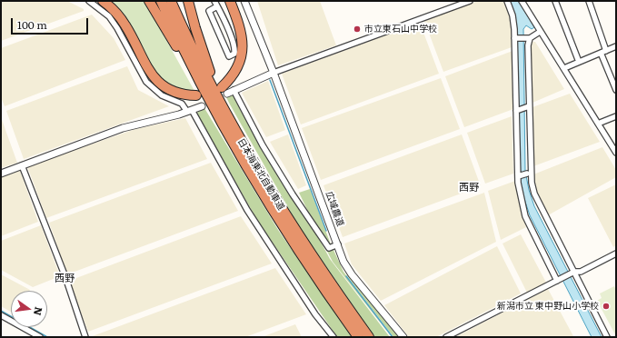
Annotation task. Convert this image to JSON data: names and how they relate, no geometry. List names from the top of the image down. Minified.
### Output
{"streets":{"highway":["日本海東北自動車道"],"street":["広域農道"]},"districts":["西野","西野"],"places":["市立東石山中学校","新潟市立 東中野山小学校"],"scale_bar":"100 m","north":"right"}
